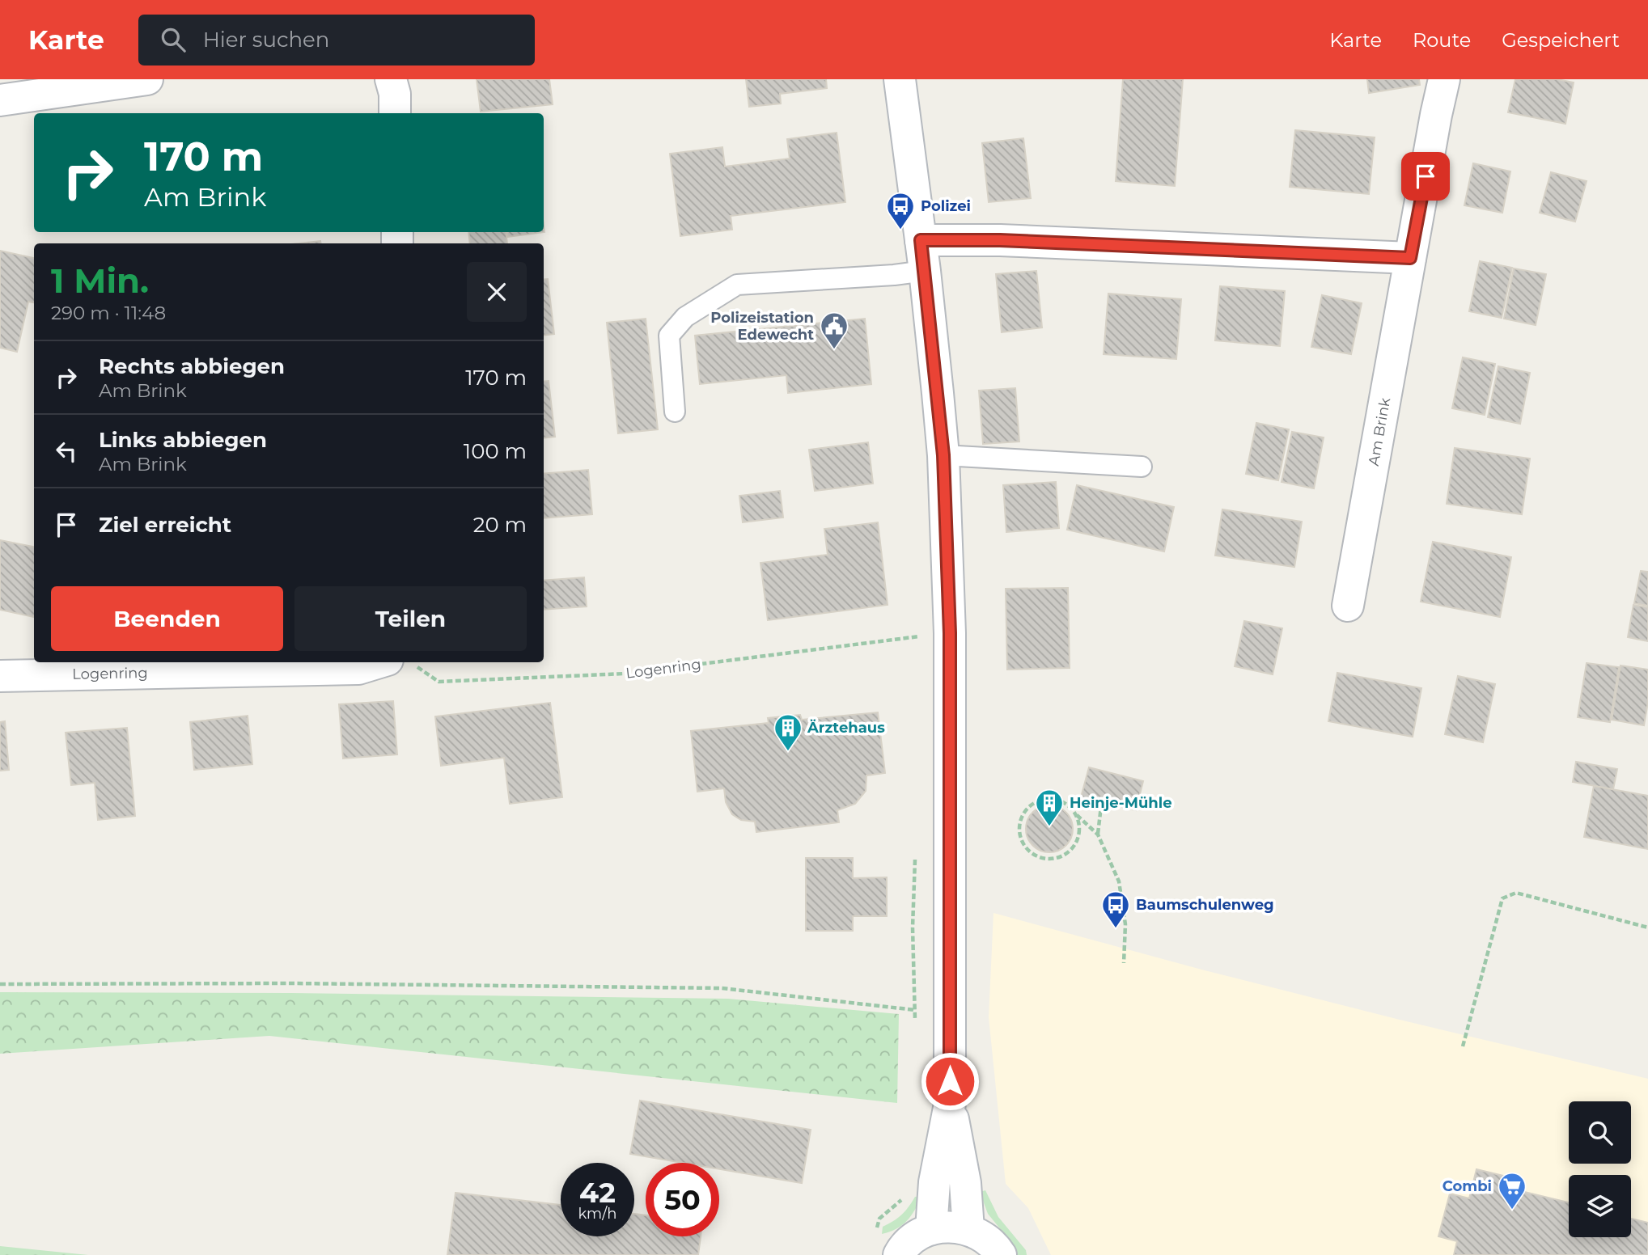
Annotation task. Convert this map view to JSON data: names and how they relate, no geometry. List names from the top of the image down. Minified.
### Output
{"streets":{"street":["Am Brink","Logenring"]},"places":{"bus stop":["Polizei","Baumschulenweg"],"public building":["Polizeistation Edewecht"],"building":["Ärztehaus","Heinje-Mühle"],"supermarket":["Combi"]},"page":{"header":"Karte","search":"Hier suchen","nav":["Karte","Route","Gespeichert"],"turn":["170 m","Am Brink"],"heading":["1 Min.","290 m · 11:48"],"list":[{"name":"Rechts abbiegen","note":"Am Brink","value":"170 m"},{"name":"Links abbiegen","note":"Am Brink","value":"100 m"},{"name":"Ziel erreicht","value":"20 m"}],"buttons":["Beenden","Teilen"],"speed":"42 km/h","limit":"50"}}
